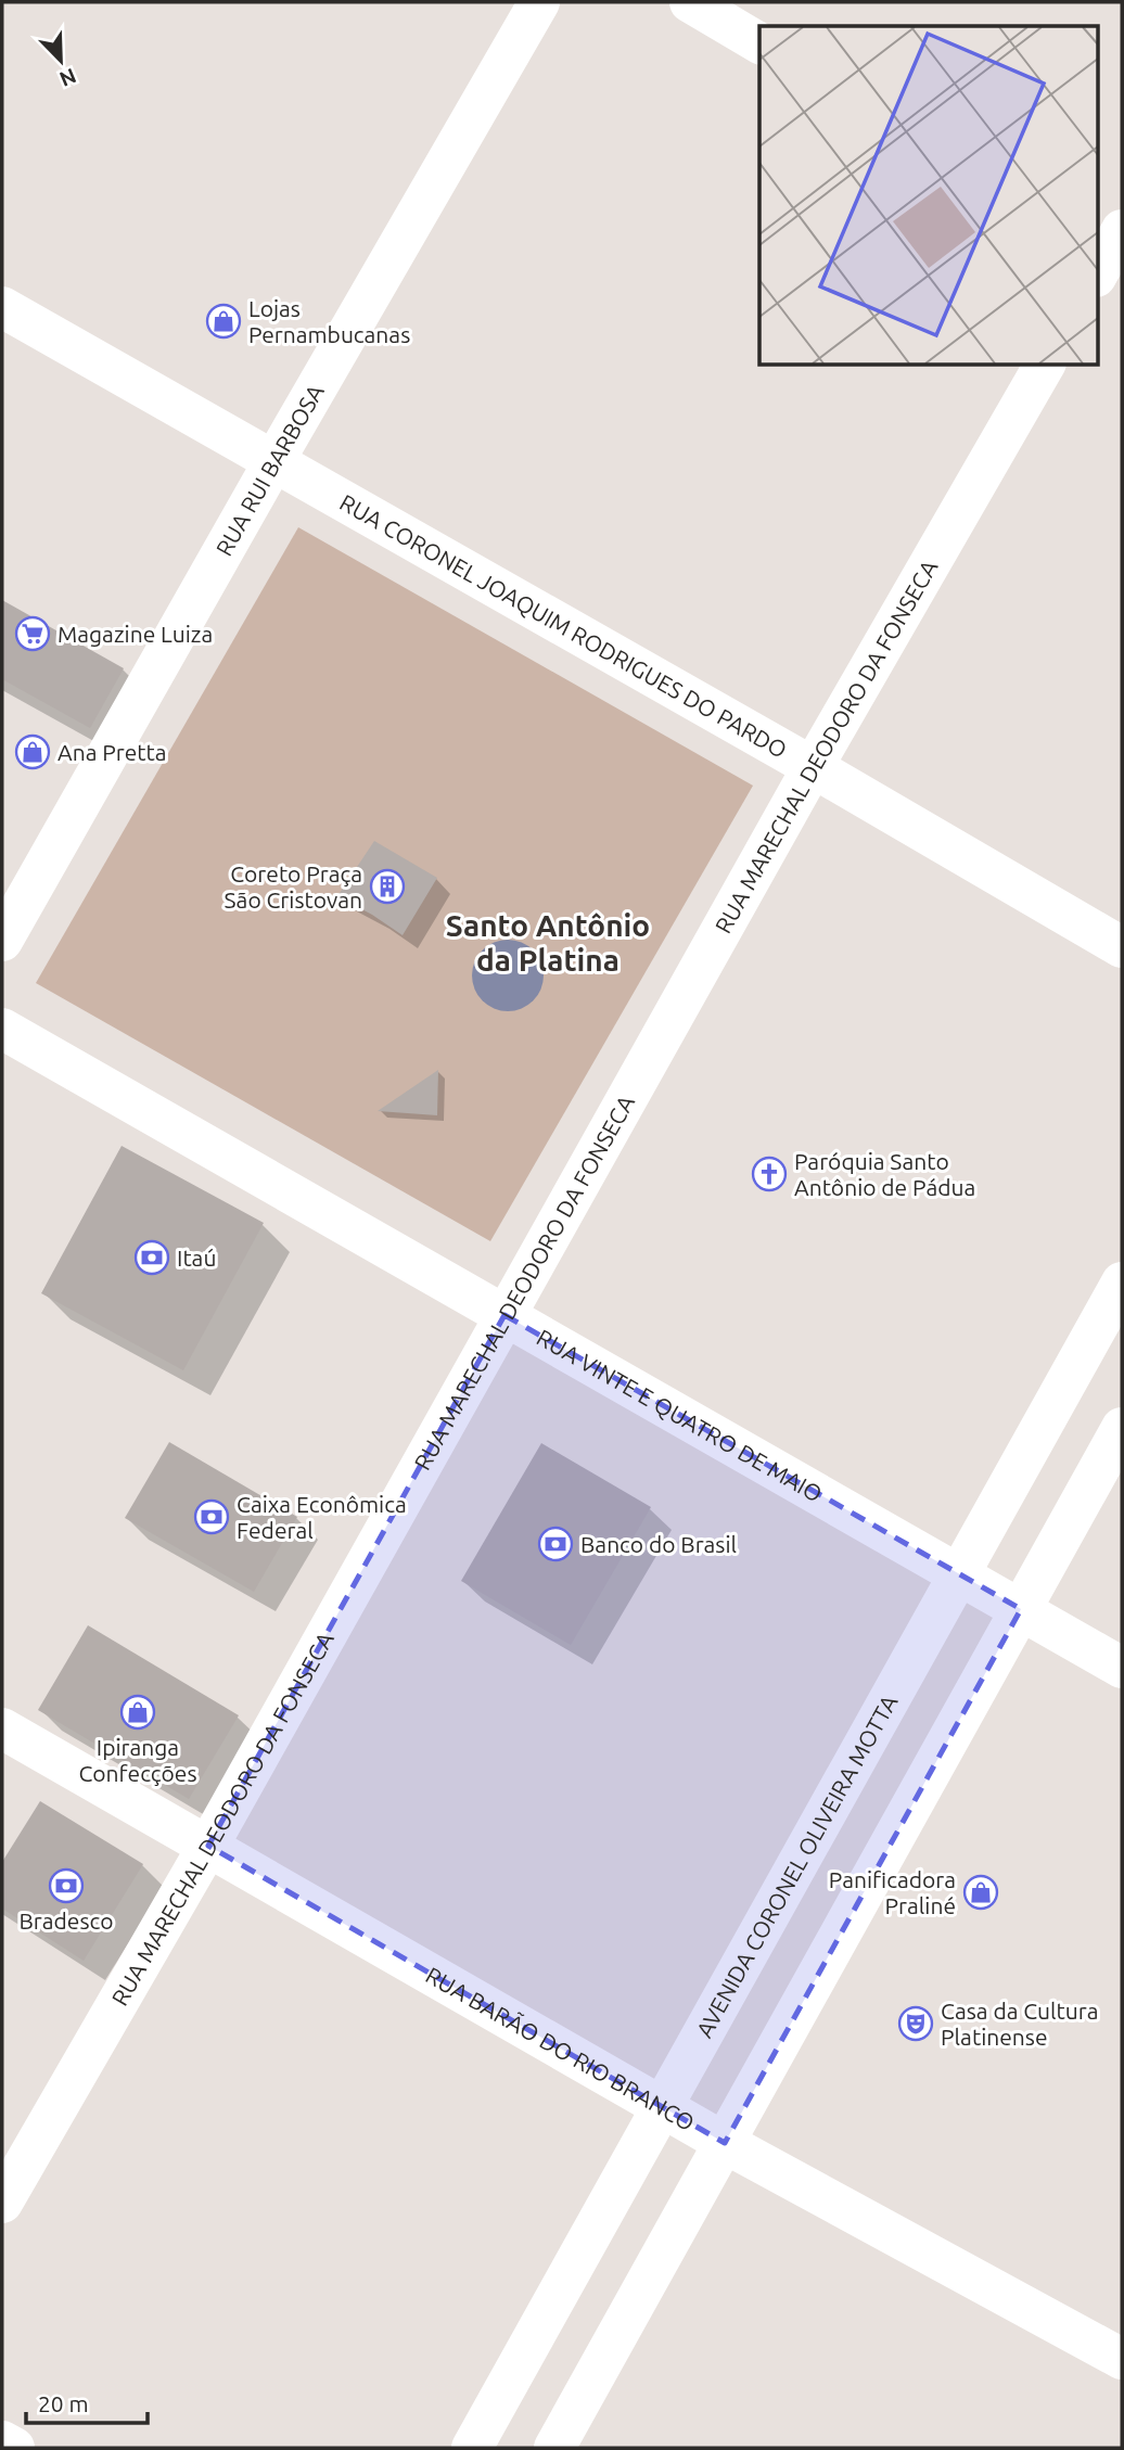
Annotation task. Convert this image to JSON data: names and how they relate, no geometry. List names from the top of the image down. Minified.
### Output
{"streets":{"street":["RUA RUI BARBOSA","RUA CORONEL JOAQUIM RODRIGUES DO PARDO","RUA MARECHAL DEODORO DA FONSECA","RUA VINTE E QUATRO DE MAIO","AVENIDA CORONEL OLIVEIRA MOTTA","RUA BARÃO DO RIO BRANCO"]},"crossings":[["RUA RUI BARBOSA","RUA CORONEL JOAQUIM RODRIGUES DO PARDO"],["RUA CORONEL JOAQUIM RODRIGUES DO PARDO","RUA MARECHAL DEODORO DA FONSECA"],["RUA MARECHAL DEODORO DA FONSECA","RUA VINTE E QUATRO DE MAIO"],["RUA MARECHAL DEODORO DA FONSECA","RUA BARÃO DO RIO BRANCO"],["RUA VINTE E QUATRO DE MAIO","AVENIDA CORONEL OLIVEIRA MOTTA"],["AVENIDA CORONEL OLIVEIRA MOTTA","RUA BARÃO DO RIO BRANCO"]],"districts":["Santo Antônio da Platina"],"places":{"shop":["Lojas Pernambucanas","Ana Pretta","Ipiranga Confecções","Panificadora Praliné"],"supermarket":["Magazine Luiza"],"building":["Coreto Praça São Cristovan"],"church":["Paróquia Santo Antônio de Pádua"],"bank":["Itaú","Caixa Econômica Federal","Banco do Brasil","Bradesco"],"theatre":["Casa da Cultura Platinense"]},"scale_bar":"20 m","north":"bottom right"}
